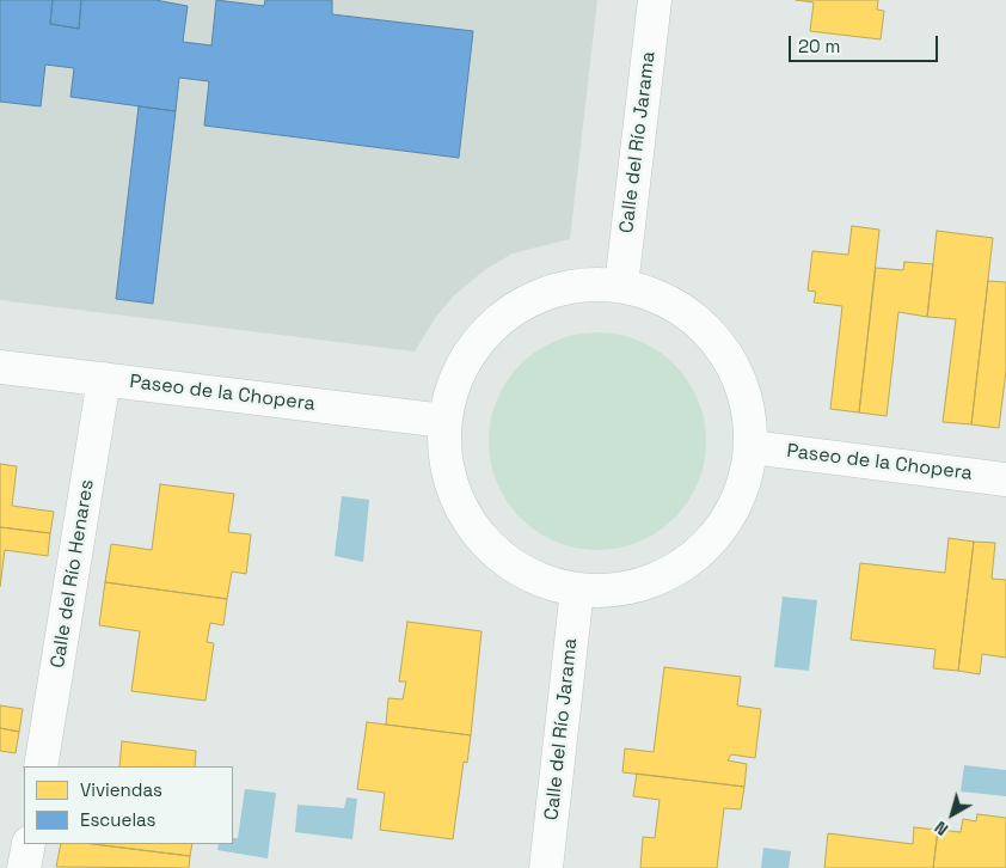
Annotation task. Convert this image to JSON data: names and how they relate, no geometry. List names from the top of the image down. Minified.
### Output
{"streets":{"street":["Calle del Río Jarama","Paseo de la Chopera","Calle del Río Henares"]},"crossings":[["Paseo de la Chopera","Calle del Río Henares"]],"legend":["Viviendas","Escuelas"],"scale_bar":"20 m","north":"bottom left"}
